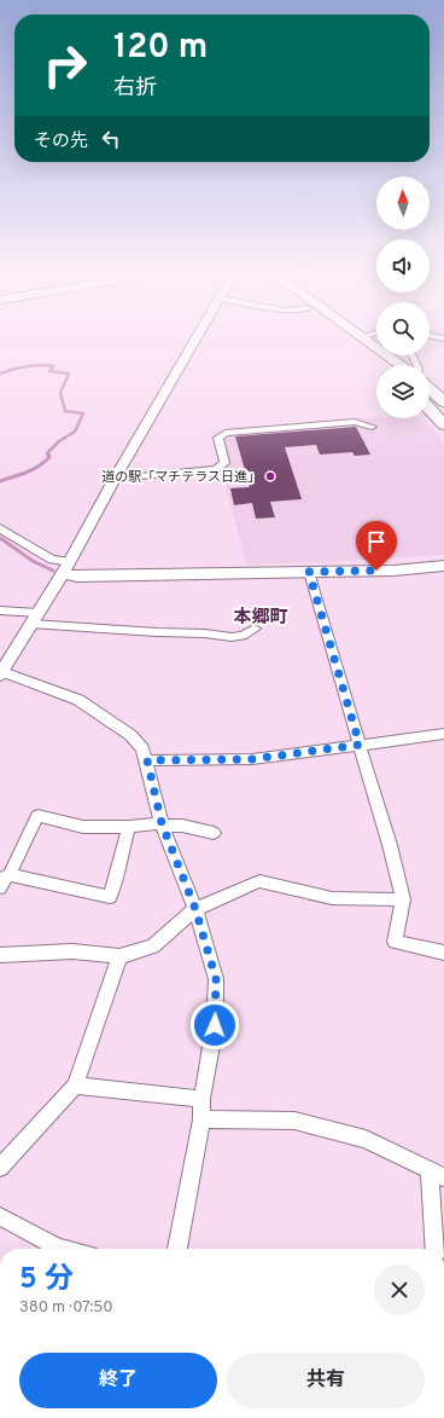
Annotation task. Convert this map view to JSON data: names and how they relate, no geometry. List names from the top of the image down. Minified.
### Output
{"districts":["本郷町"],"places":["道の駅「マチテラス日進」"],"north":"top","page":{"turn":["120 m","右折"],"then":"その先","heading":["5 分","380 m · 07:50"],"buttons":["終了","共有"]}}
